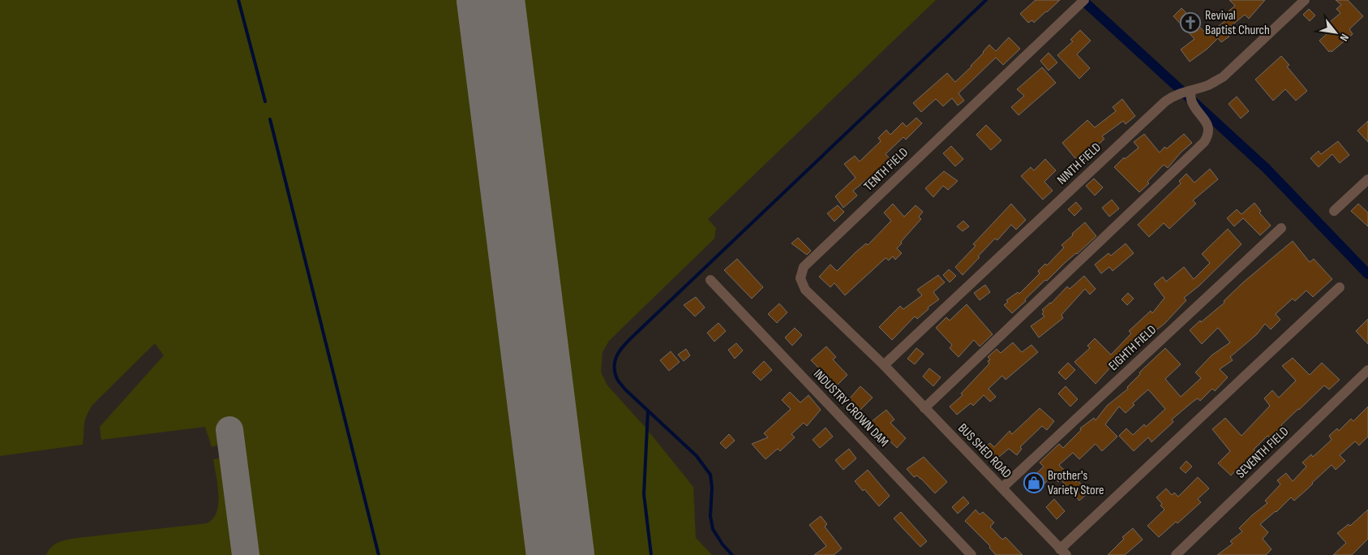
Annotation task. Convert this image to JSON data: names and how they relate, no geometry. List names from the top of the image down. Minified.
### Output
{"streets":{"street":["NINTH FIELD","TENTH FIELD","EIGHTH FIELD","INDUSTRY CROWN DAM","BUS SHED ROAD","SEVENTH FIELD"]},"crossings":[["NINTH FIELD","TENTH FIELD"],["NINTH FIELD","BUS SHED ROAD"],["TENTH FIELD","BUS SHED ROAD"],["EIGHTH FIELD","BUS SHED ROAD"]],"places":{"church":["Revival Baptist Church"],"shop":["Brother's Variety Store"]},"north":"bottom right"}
